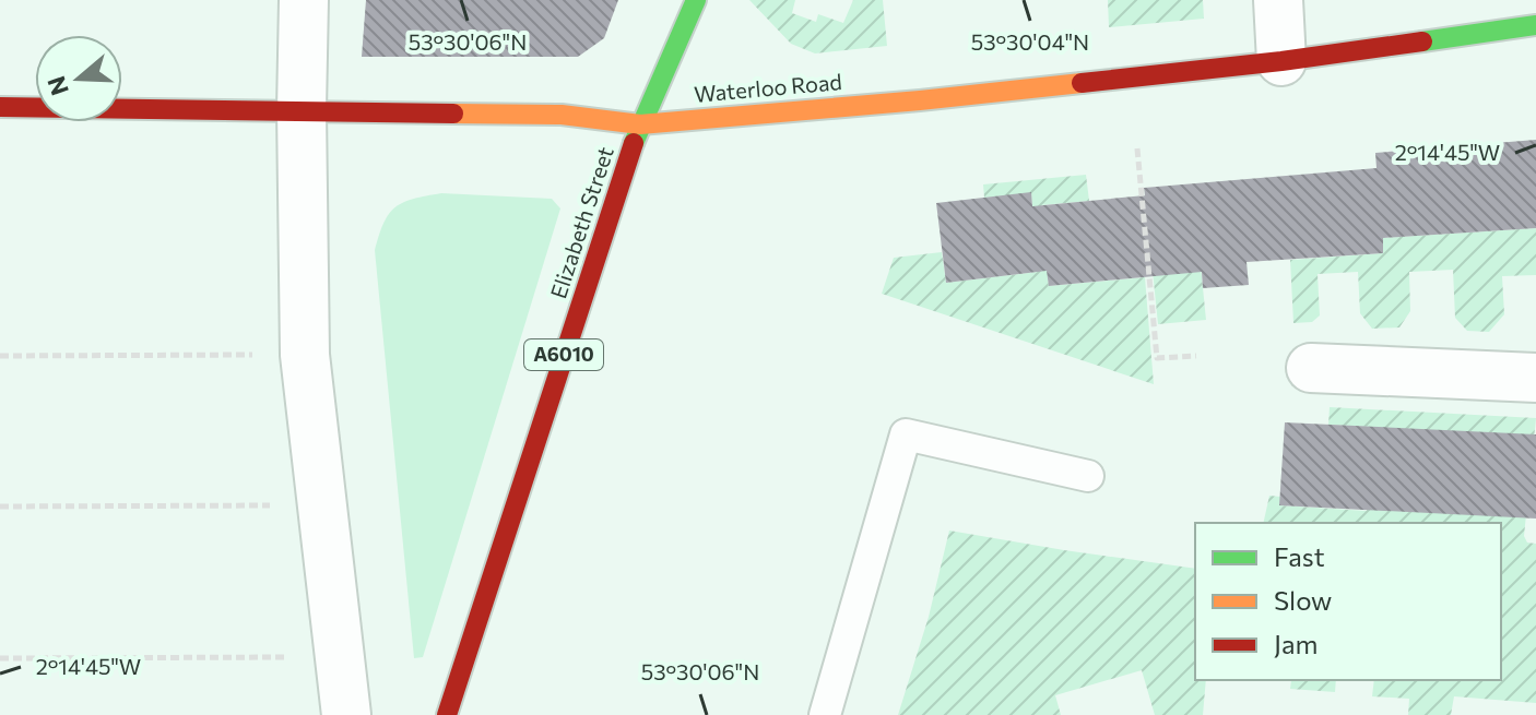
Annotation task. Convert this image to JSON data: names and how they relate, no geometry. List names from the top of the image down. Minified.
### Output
{"streets":{"main road":["Waterloo Road","Elizabeth Street","A6010"]},"crossings":[["Waterloo Road","Elizabeth Street"]],"legend":["Fast","Slow","Jam"],"north":"left","coordinates":["53°30'06\"N","53°30'04\"N","2°14'45\"W"]}
